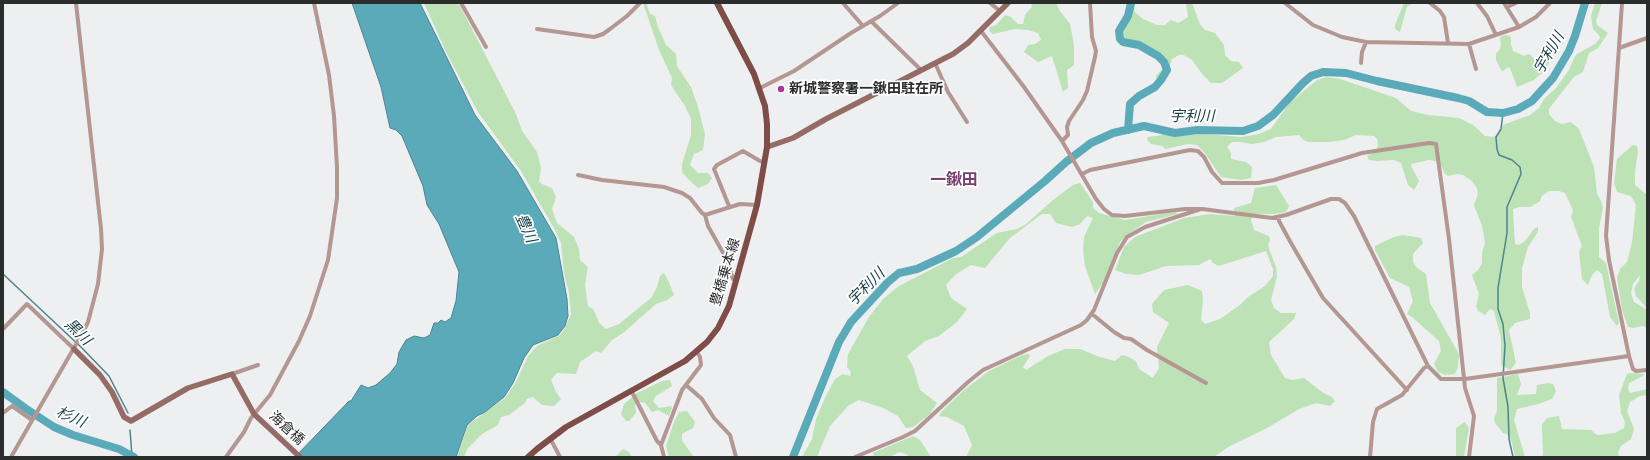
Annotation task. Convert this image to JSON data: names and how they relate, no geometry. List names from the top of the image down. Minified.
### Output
{"streets":{"main road":["豊橋乗本線"],"street":["海倉橋"]},"districts":["一鍬田"],"water":["宇利川","豊川","黒川","杉川"],"places":["新城警察署一鍬田駐在所"]}
